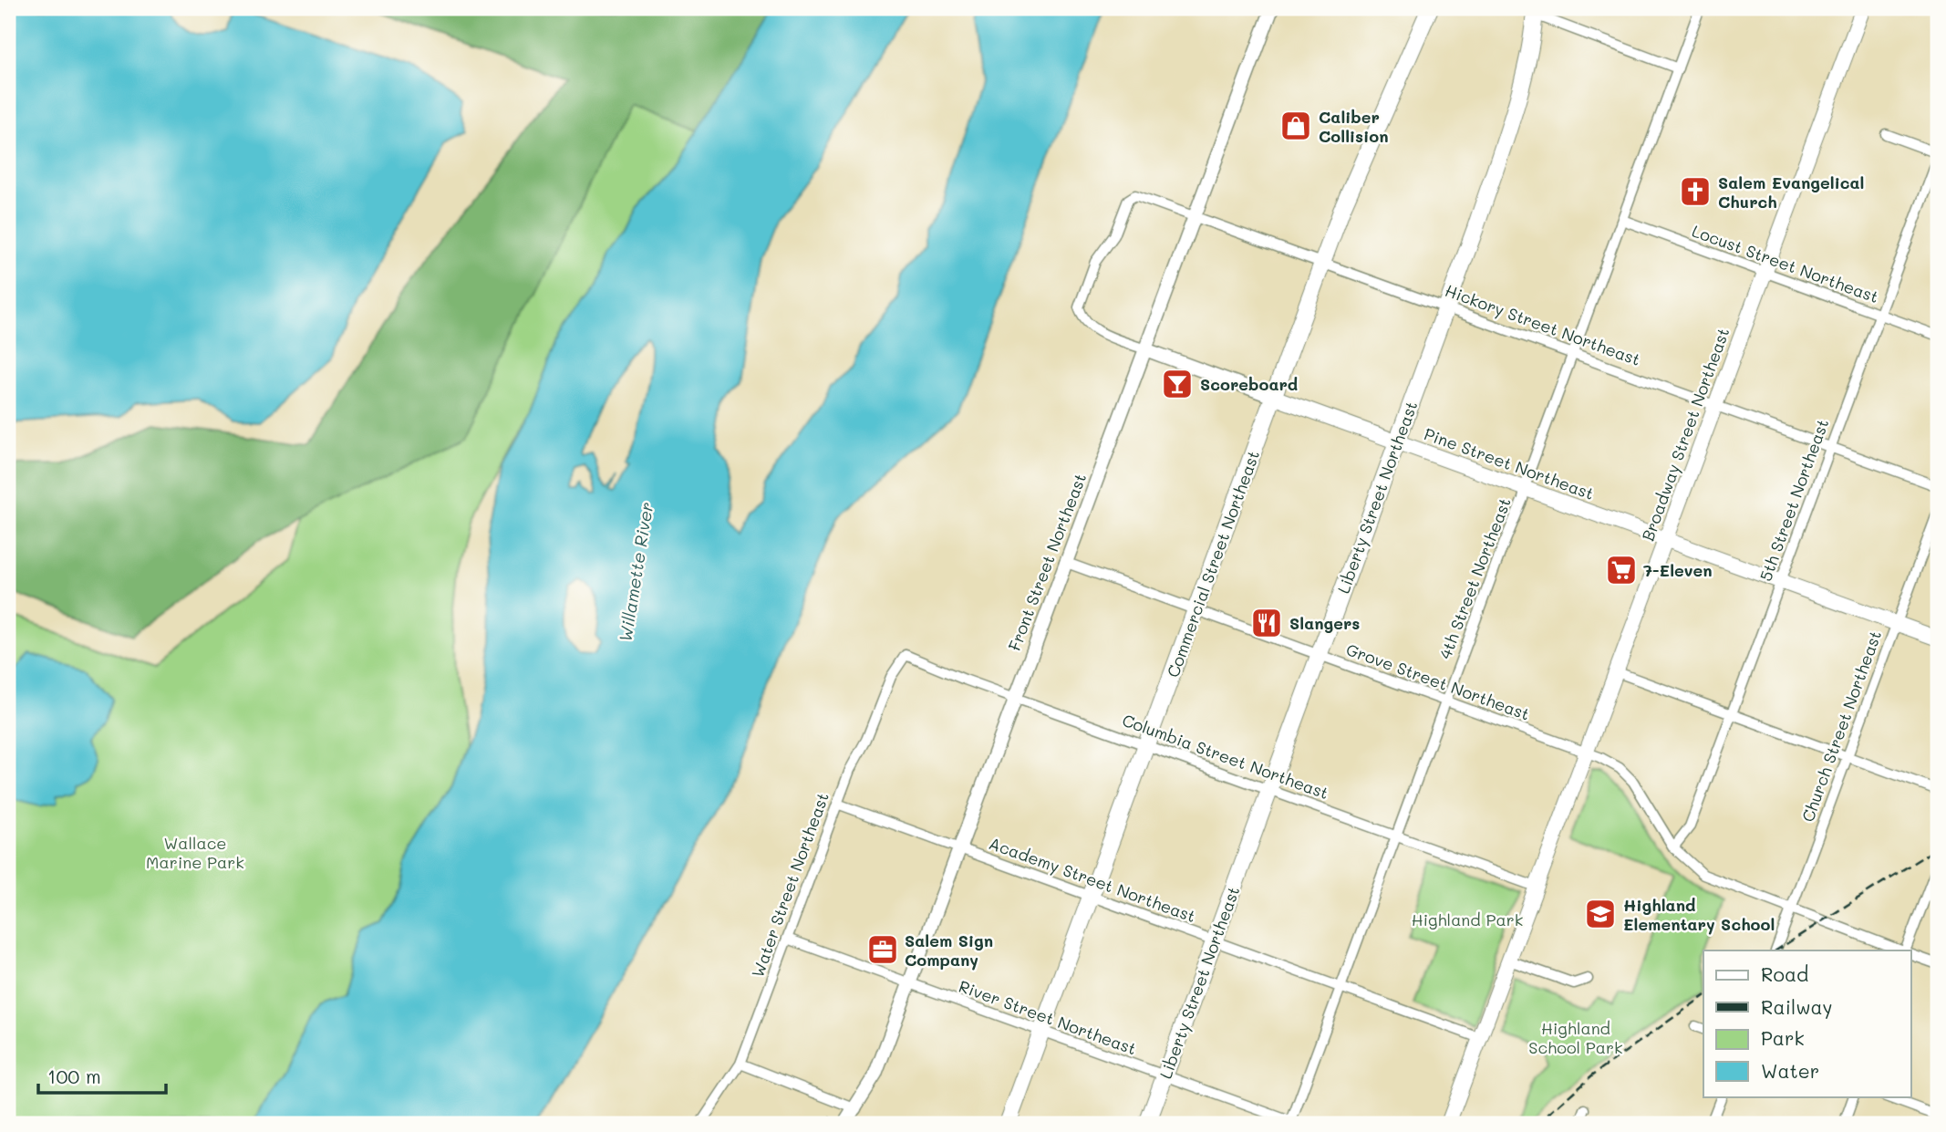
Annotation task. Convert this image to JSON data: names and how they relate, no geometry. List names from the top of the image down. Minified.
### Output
{"streets":{"highway":["Liberty Street Northeast","Commercial Street Northeast"],"main road":["Broadway Street Northeast","Pine Street Northeast"],"street":["Locust Street Northeast","Hickory Street Northeast","5th Street Northeast","Front Street Northeast","4th Street Northeast","Grove Street Northeast","Church Street Northeast","Columbia Street Northeast","Academy Street Northeast","Water Street Northeast","River Street Northeast"]},"crossings":[["Locust Street Northeast","Broadway Street Northeast"],["Locust Street Northeast","5th Street Northeast"],["Locust Street Northeast","4th Street Northeast"],["Hickory Street Northeast","Broadway Street Northeast"],["Hickory Street Northeast","Pine Street Northeast"],["Hickory Street Northeast","Liberty Street Northeast"],["Hickory Street Northeast","5th Street Northeast"],["Hickory Street Northeast","Front Street Northeast"],["Hickory Street Northeast","Commercial Street Northeast"],["Hickory Street Northeast","4th Street Northeast"],["Broadway Street Northeast","Pine Street Northeast"],["Broadway Street Northeast","Grove Street Northeast"],["Broadway Street Northeast","Columbia Street Northeast"],["Broadway Street Northeast","Academy Street Northeast"],["Pine Street Northeast","Liberty Street Northeast"],["Pine Street Northeast","5th Street Northeast"],["Pine Street Northeast","Front Street Northeast"],["Pine Street Northeast","Commercial Street Northeast"],["Pine Street Northeast","4th Street Northeast"],["Pine Street Northeast","Church Street Northeast"],["Liberty Street Northeast","Grove Street Northeast"],["Liberty Street Northeast","Columbia Street Northeast"],["Liberty Street Northeast","Academy Street Northeast"],["Liberty Street Northeast","River Street Northeast"],["5th Street Northeast","Grove Street Northeast"],["Front Street Northeast","Grove Street Northeast"],["Front Street Northeast","Columbia Street Northeast"],["Front Street Northeast","Academy Street Northeast"],["Front Street Northeast","River Street Northeast"],["Commercial Street Northeast","Grove Street Northeast"],["Commercial Street Northeast","Columbia Street Northeast"],["Commercial Street Northeast","Academy Street Northeast"],["Commercial Street Northeast","River Street Northeast"],["4th Street Northeast","Grove Street Northeast"],["4th Street Northeast","Columbia Street Northeast"],["4th Street Northeast","Academy Street Northeast"],["4th Street Northeast","River Street Northeast"],["Grove Street Northeast","Church Street Northeast"],["Columbia Street Northeast","Water Street Northeast"],["Academy Street Northeast","Water Street Northeast"],["Water Street Northeast","River Street Northeast"]],"water":["Willamette River"],"parks":["Wallace Marine Park","Highland Park","Highland School Park"],"places":{"shop":["Caliber Collision"],"church":["Salem Evangelical Church"],"bar":["Scoreboard"],"supermarket":["7-Eleven"],"restaurant":["Slangers"],"school or university":["Highland Elementary School"],"office":["Salem Sign Company"]},"legend":["Road","Railway","Park","Water"],"scale_bar":"100 m"}
